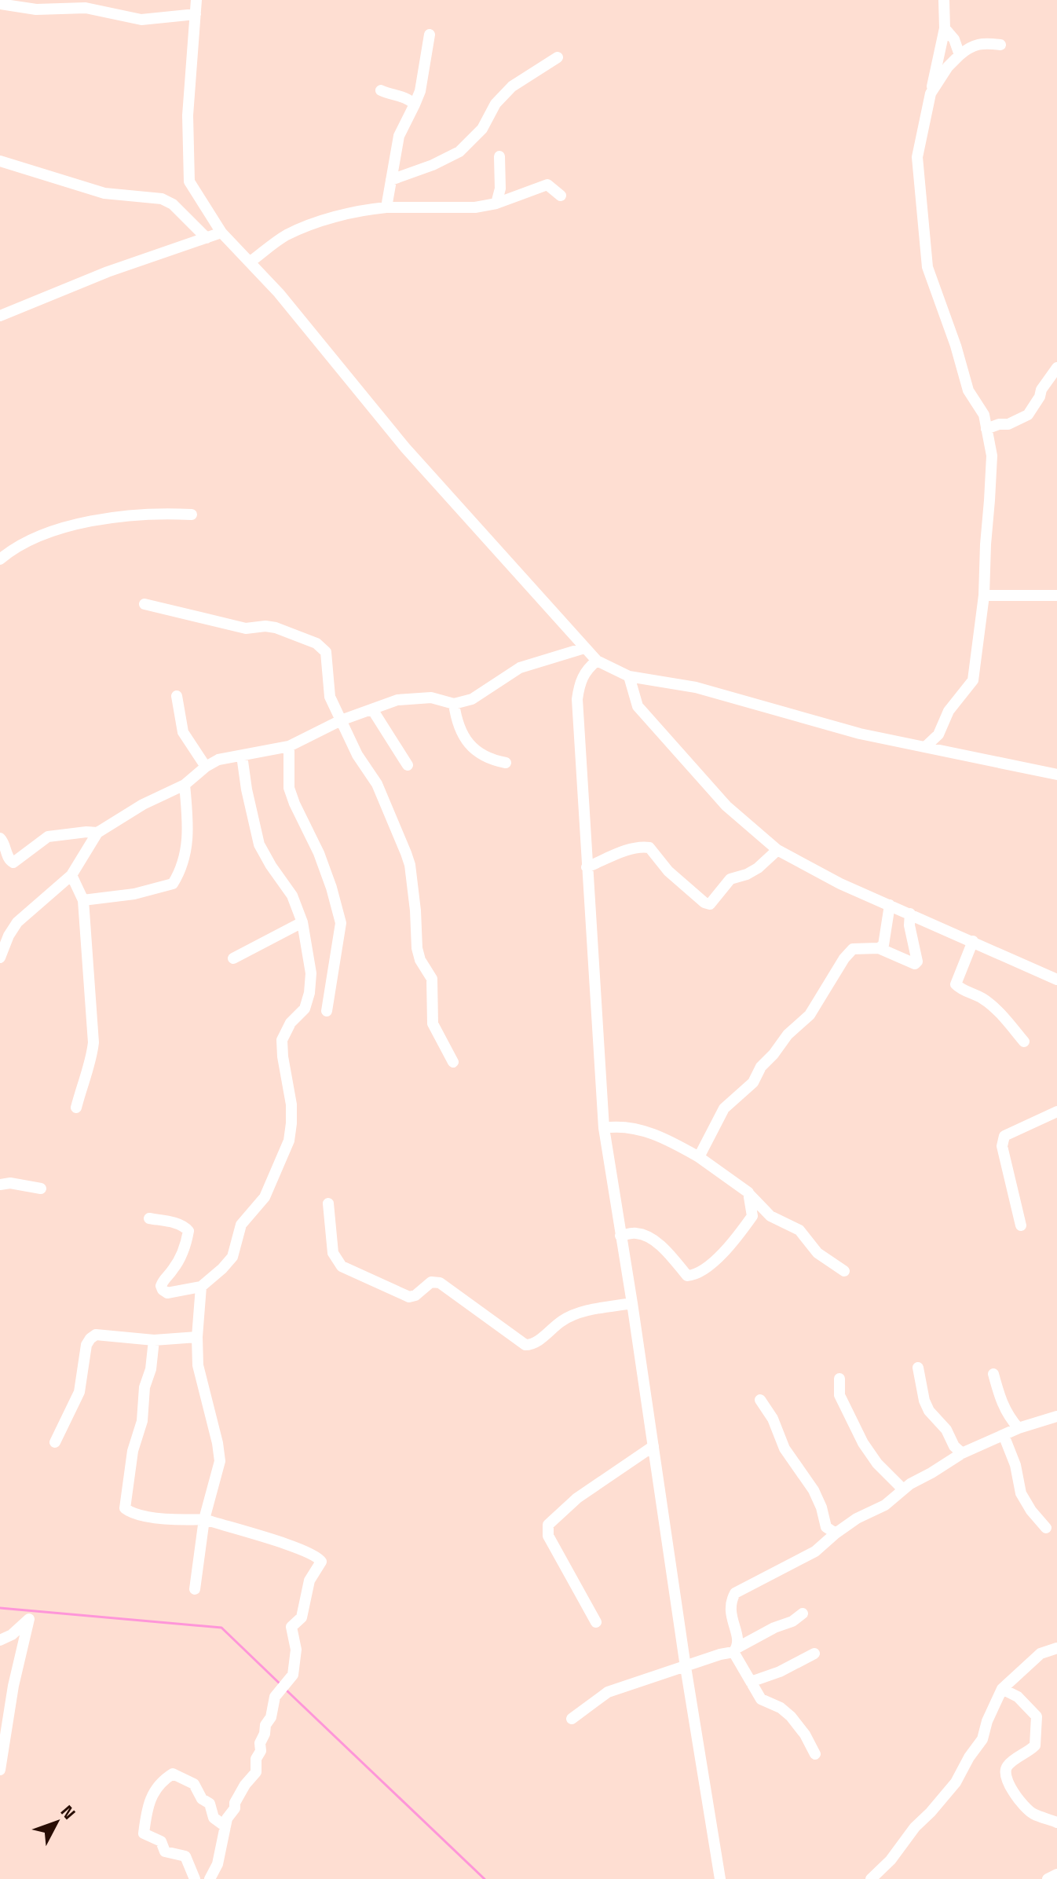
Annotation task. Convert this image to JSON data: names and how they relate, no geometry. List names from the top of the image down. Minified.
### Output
{"north":"top right"}
